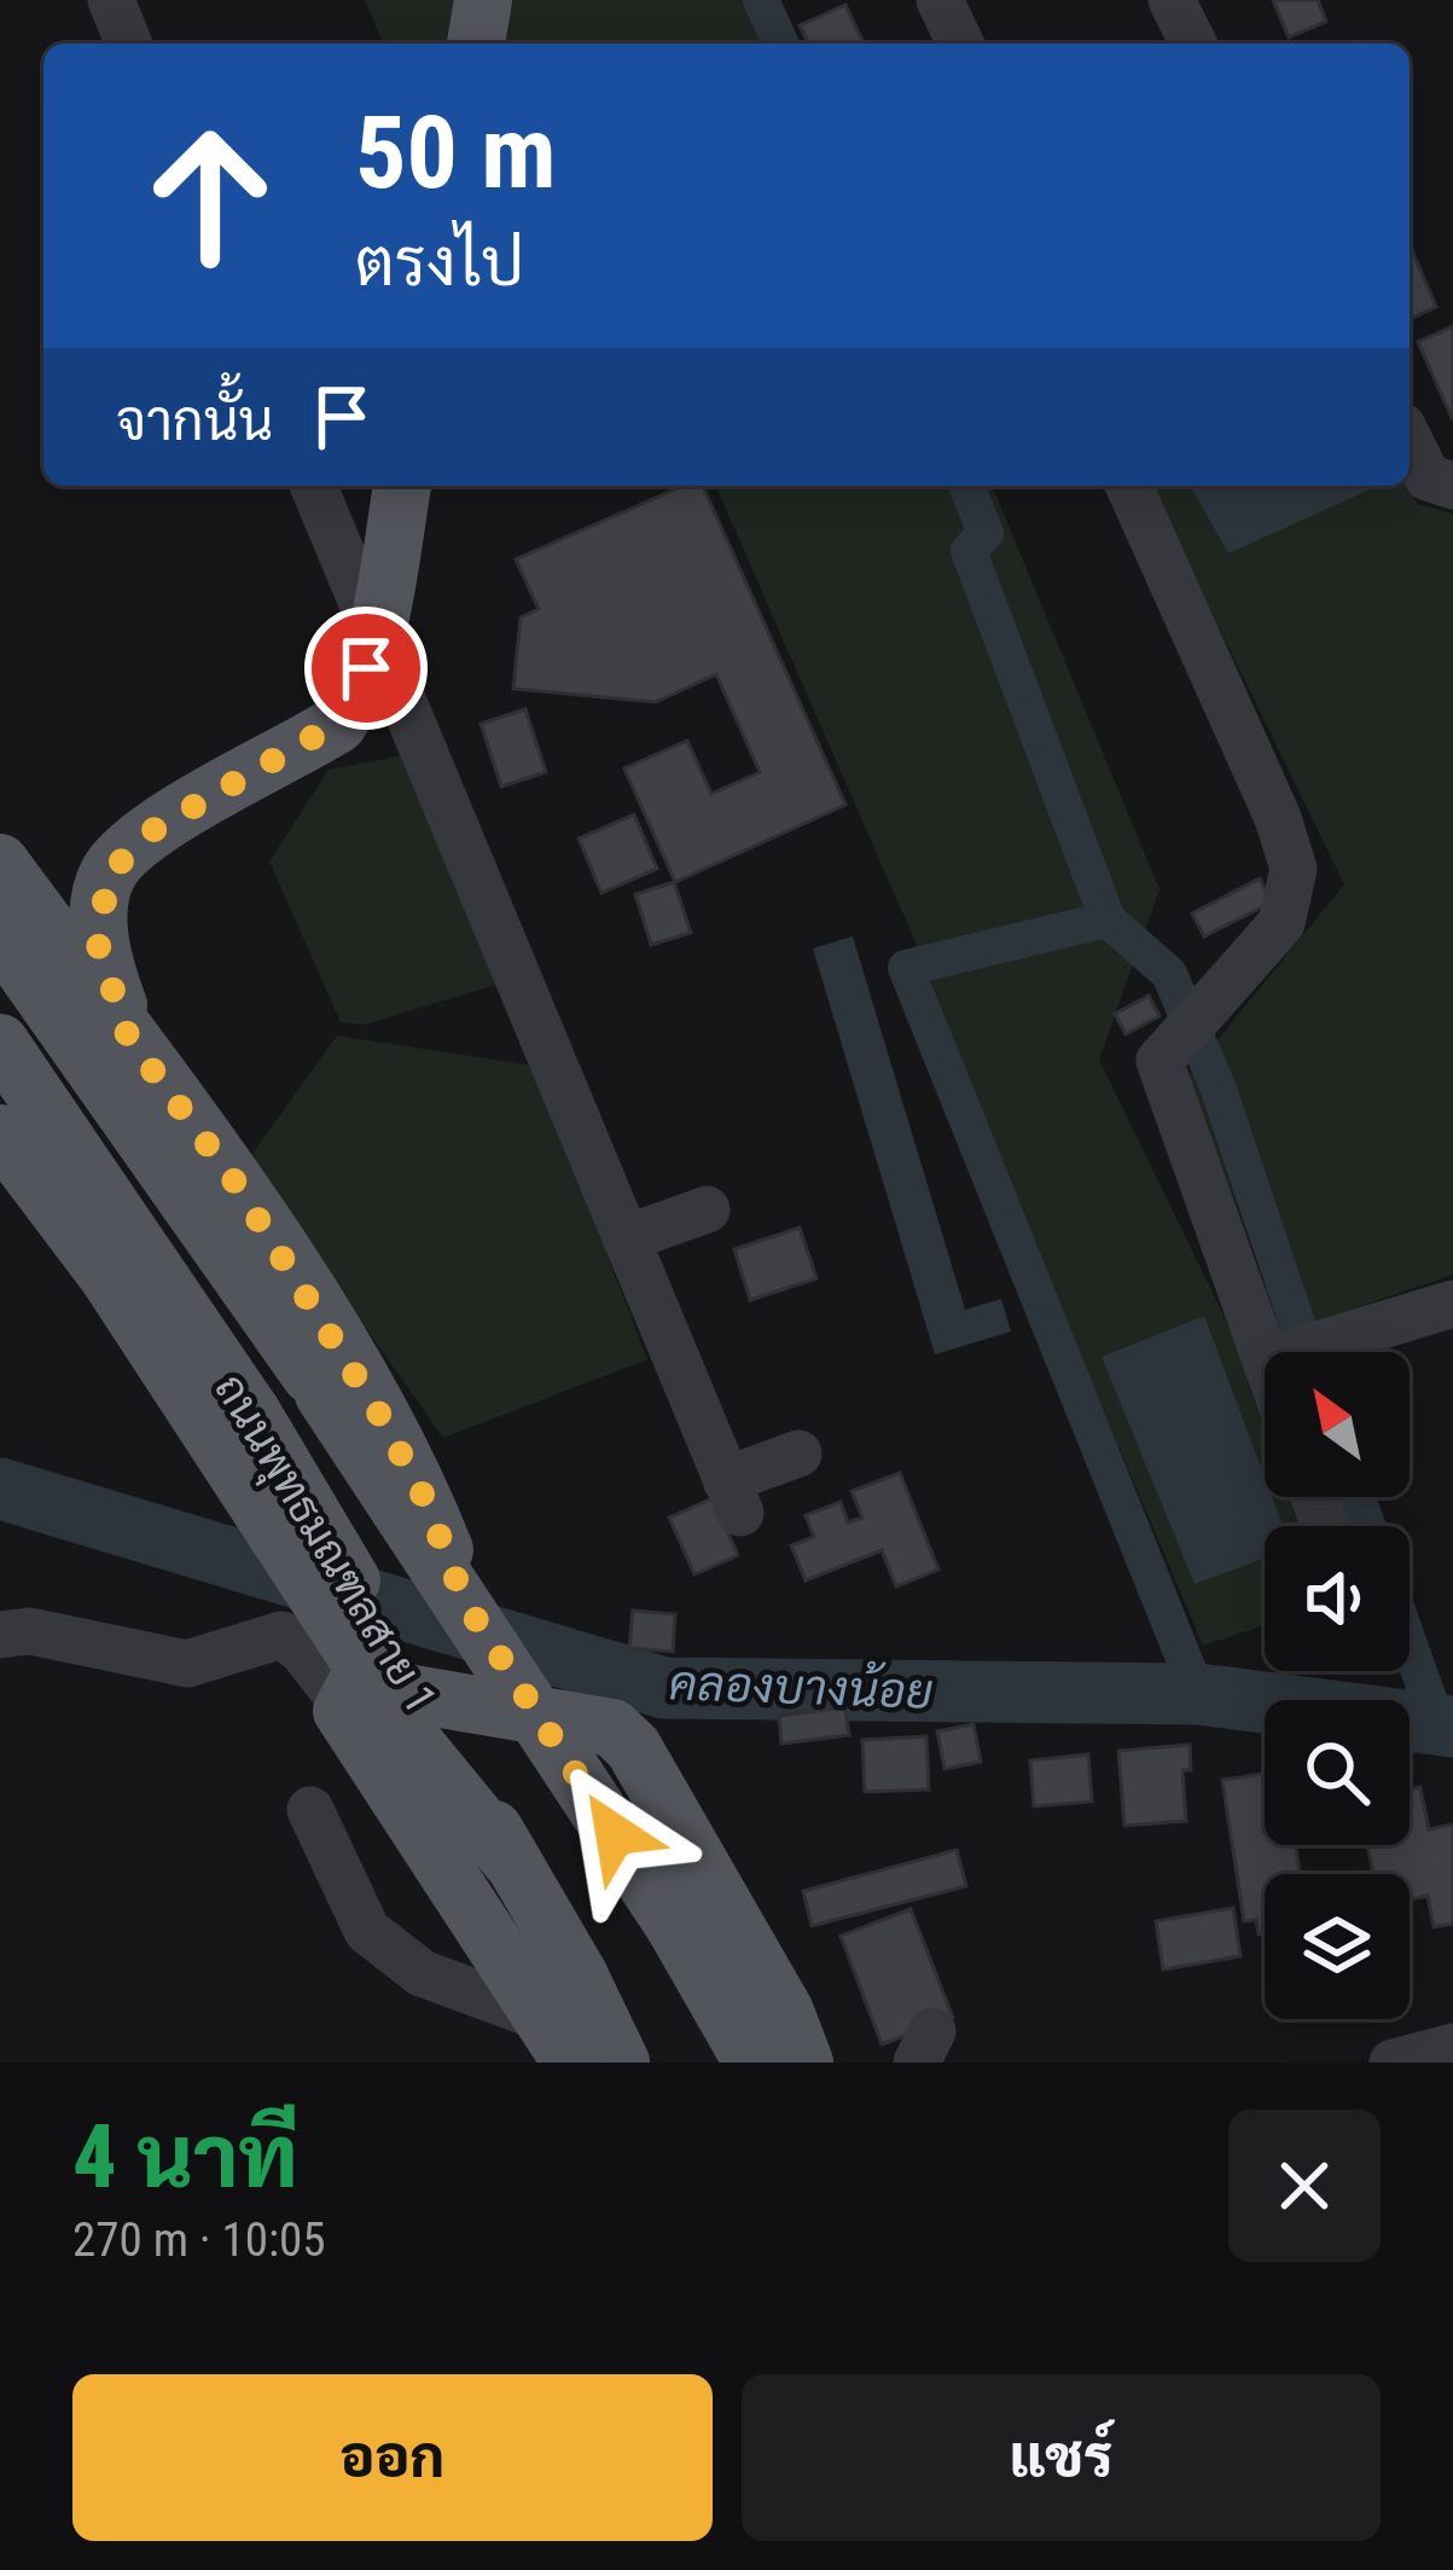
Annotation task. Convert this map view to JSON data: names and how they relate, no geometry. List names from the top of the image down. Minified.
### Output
{"streets":{"main road":["ถนนพุทธมณฑลสาย 1"]},"water":["คลองบางน้อย"],"north":"top left","page":{"turn":["50 m","ตรงไป"],"then":"จากนั้น","heading":["4 นาที","270 m · 10:05"],"buttons":["ออก","แชร์"]}}
